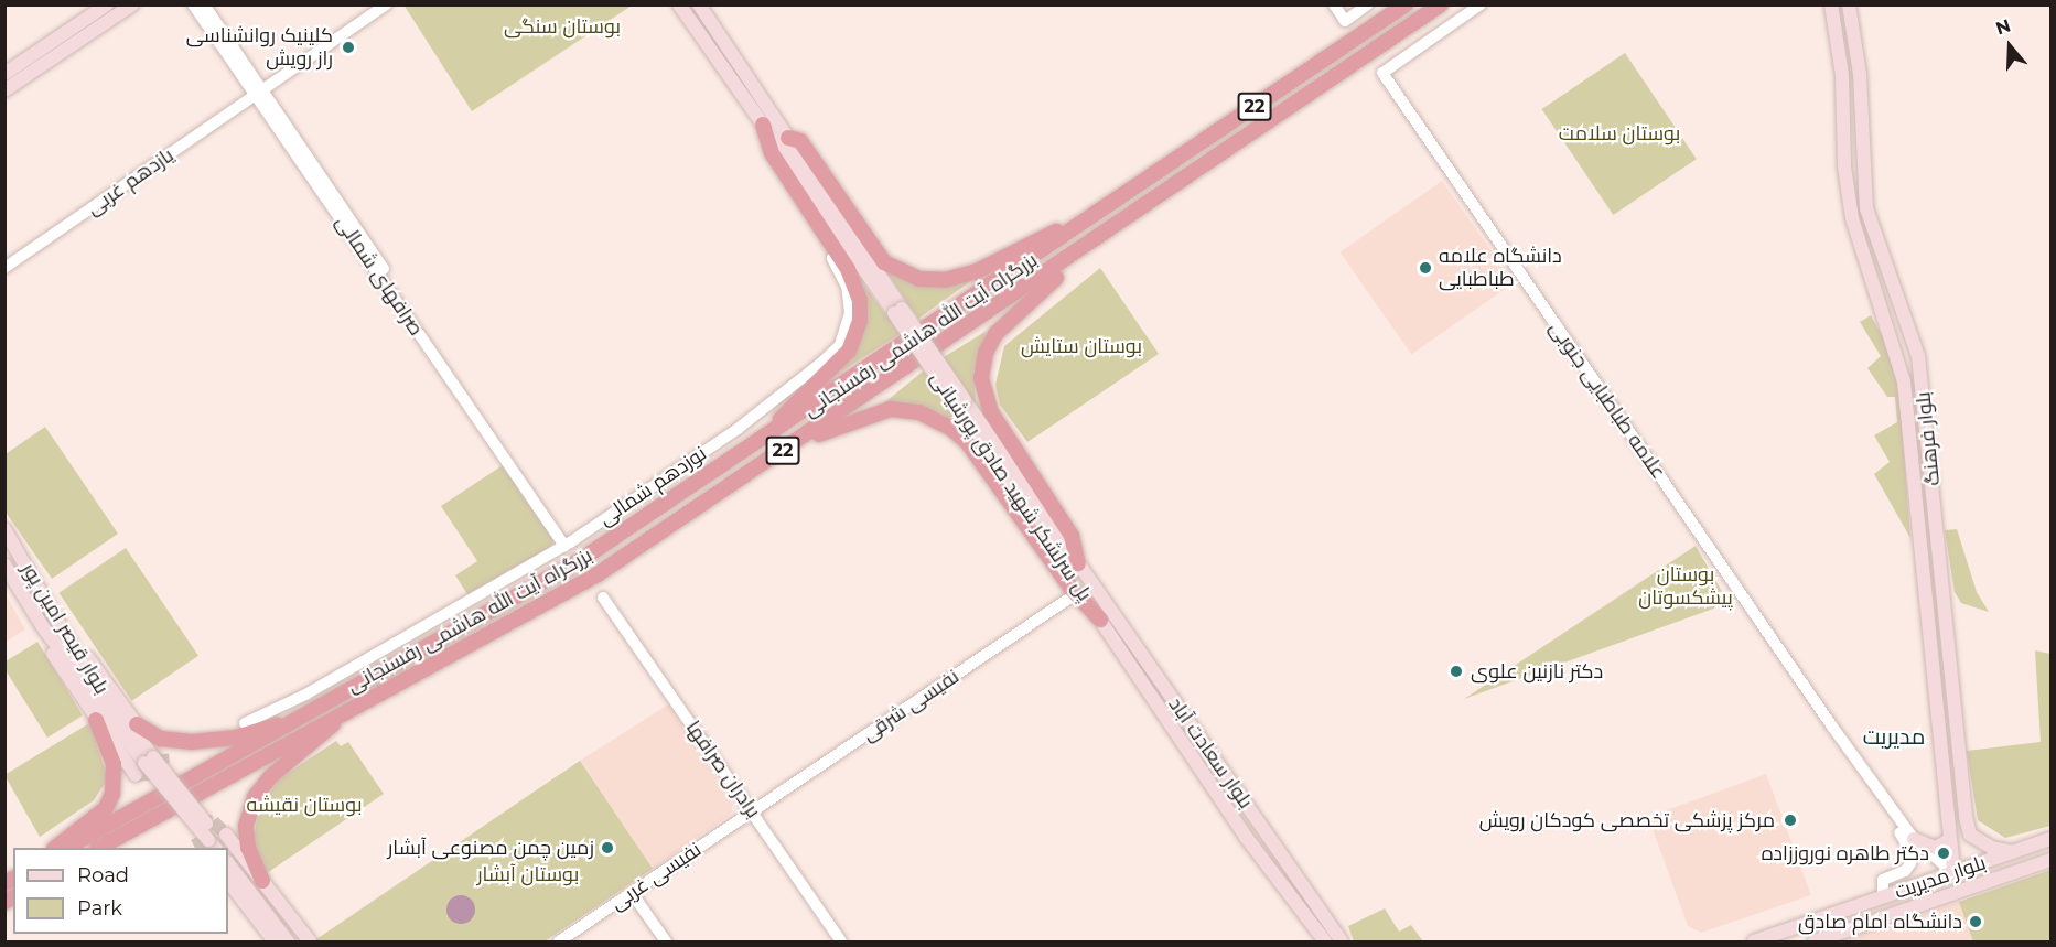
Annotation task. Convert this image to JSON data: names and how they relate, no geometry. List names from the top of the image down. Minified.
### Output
{"streets":{"highway":["22","بزرگراه آیت الله هاشمی رفسنجانی"],"main road":["بلوار فرهنگ","پل سرلشکر شهید صادق پورشیانی","بلوار قیصر امین پور","بلوار سعادت آباد","بلوار مدیریت"],"street":["یازدهم غربی","صرافهای شمالی","علامه طباطبایی جنوبی","نوزدهم شمالی","نفیسی شرقی","برادران صرافها","نفیسی غربی"]},"crossings":[["یازدهم غربی","صرافهای شمالی"],["صرافهای شمالی","نوزدهم شمالی"],["علامه طباطبایی جنوبی","بلوار فرهنگ"],["علامه طباطبایی جنوبی","بلوار مدیریت"],["بلوار فرهنگ","بلوار مدیریت"],["پل سرلشکر شهید صادق پورشیانی","بلوار سعادت آباد"],["نفیسی شرقی","برادران صرافها"],["نفیسی شرقی","نفیسی غربی"],["برادران صرافها","نفیسی غربی"]],"districts":["مدیریت"],"parks":["بوستان سنگی","بوستان سلامت","بوستان ستایش","بوستان پیشکسوتان","بوستان نقیشه","بوستان آبشار"],"places":["کلینیک روانشناسی راز رویش","دانشگاه علامه طباطبایی","دکتر نازنین علوی","مرکز پزشکی تخصصی کودکان رویش","زمین چمن مصنوعی آبشار","دکتر طاهره نوروززاده","دانشگاه امام صادق"],"legend":["Road","Park"],"north":"top"}
